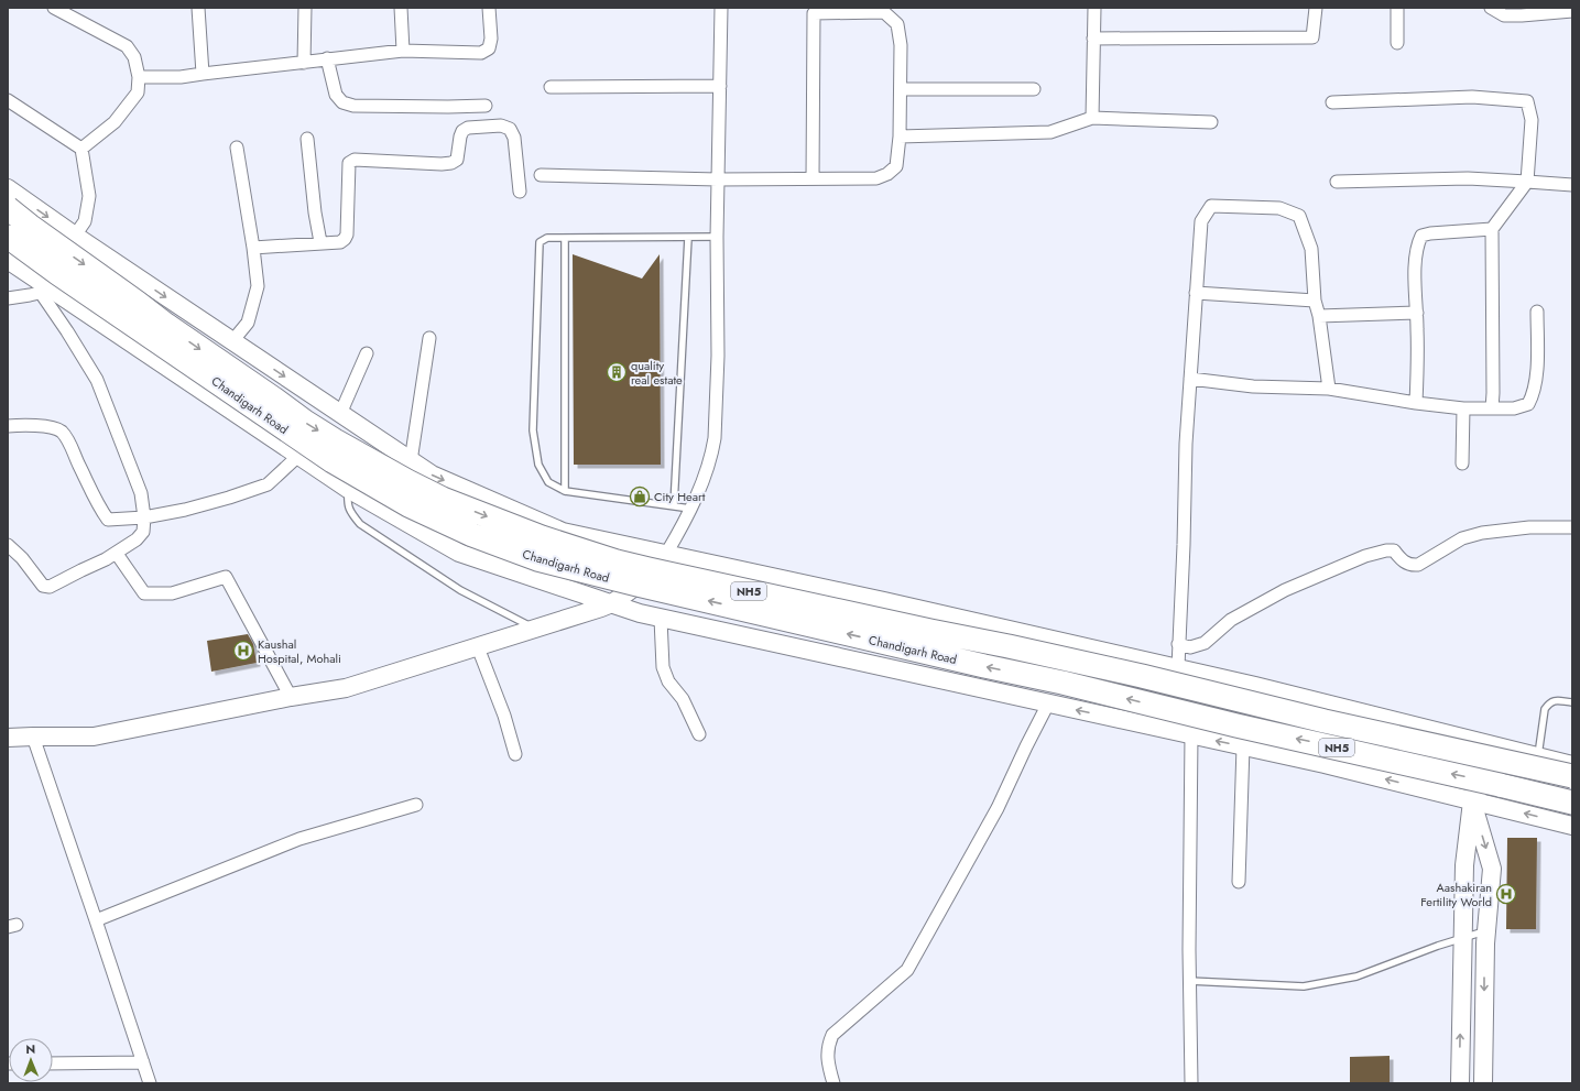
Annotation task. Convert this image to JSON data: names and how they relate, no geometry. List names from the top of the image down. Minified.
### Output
{"streets":{"highway":["Chandigarh Road","NH5"]},"places":{"building":["quality real estate"],"shop":["City Heart"],"hospital":["Kaushal Hospital, Mohali","Aashakiran Fertility World"]},"north":"top"}
